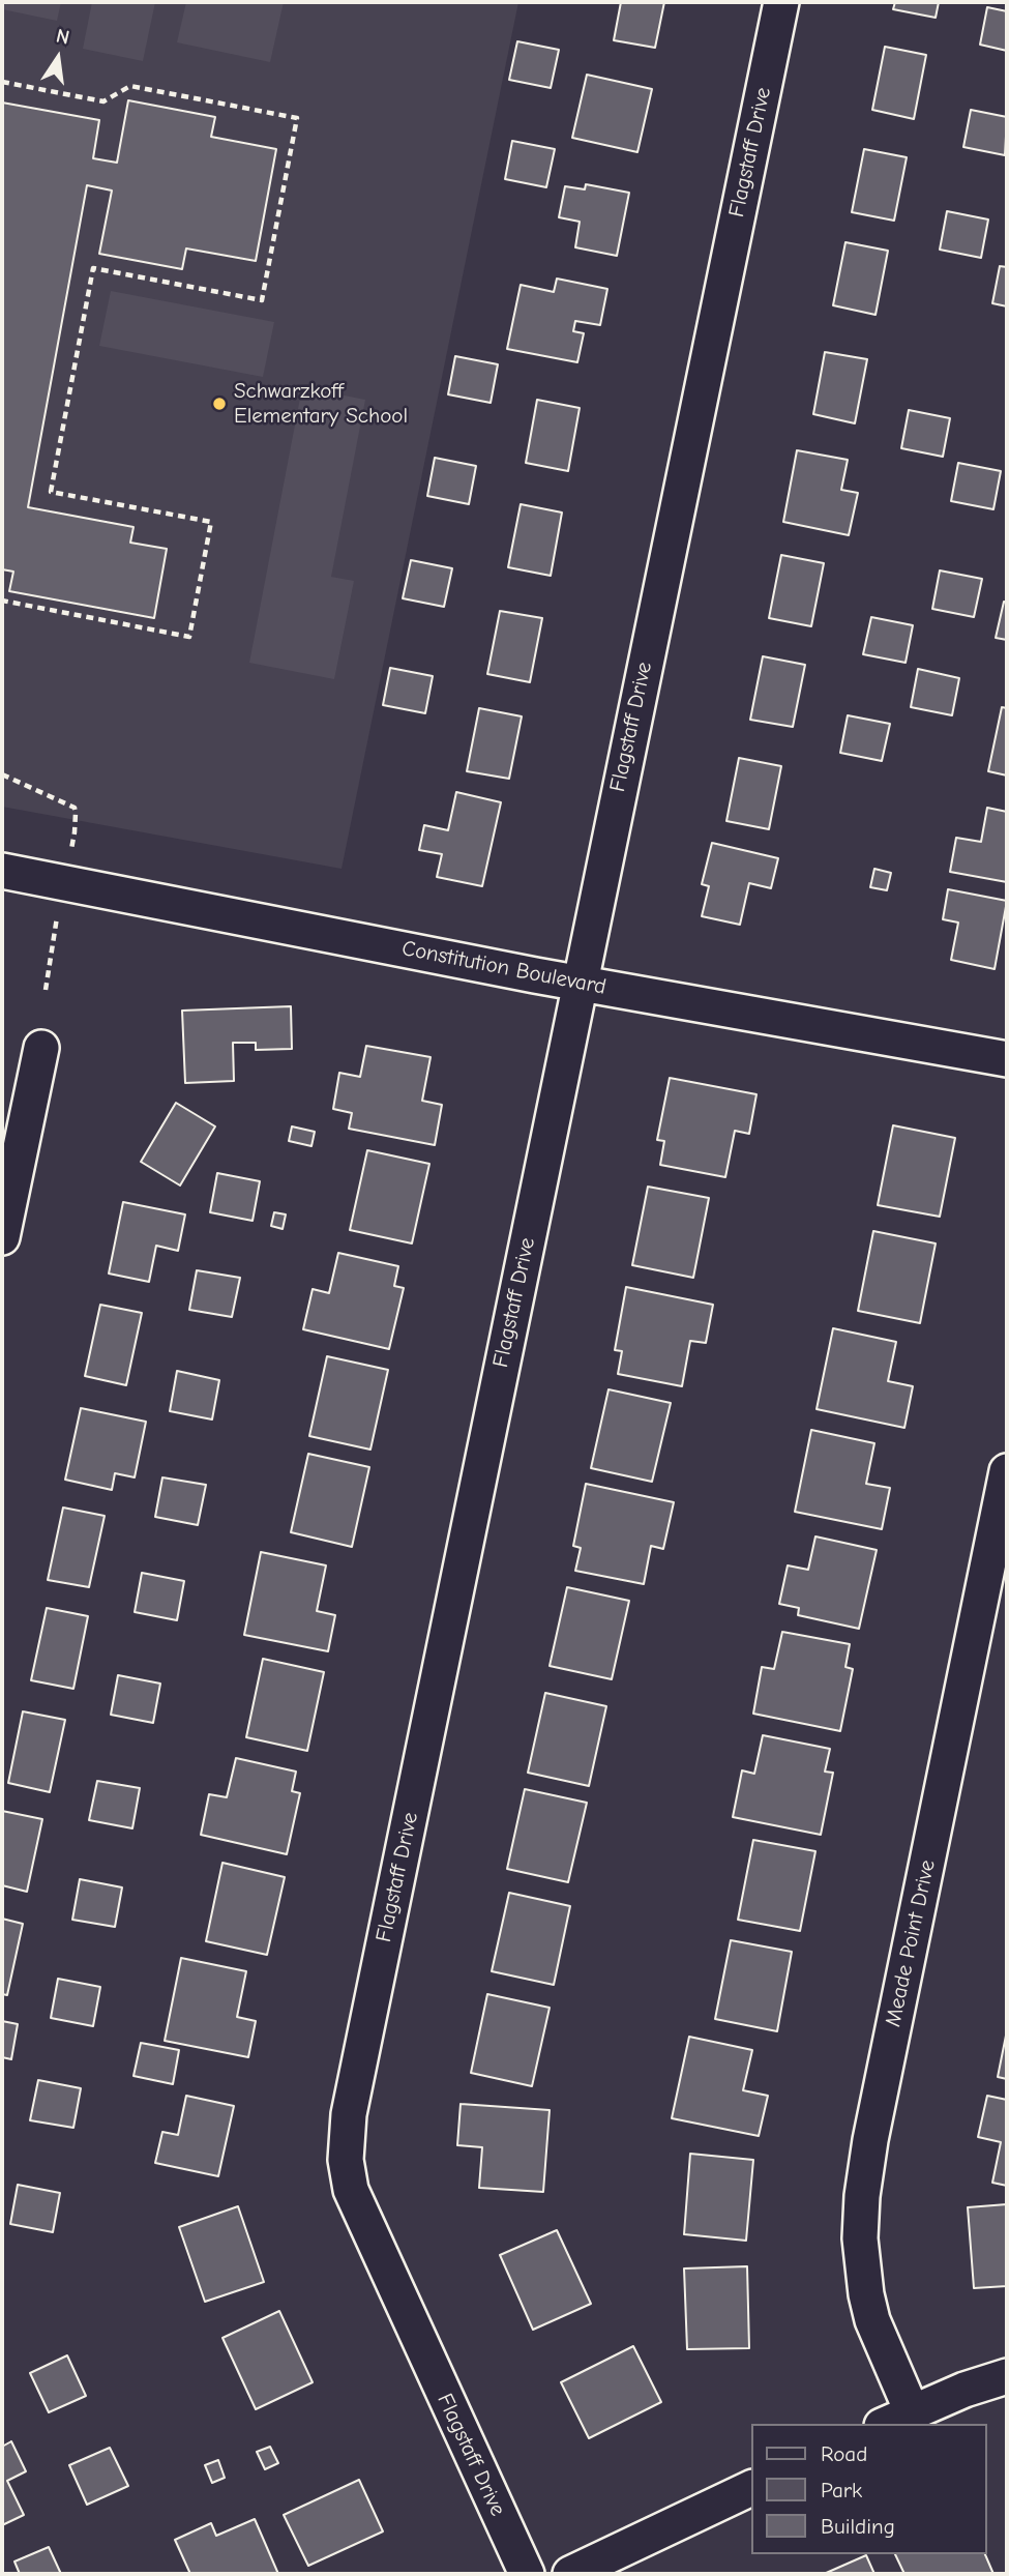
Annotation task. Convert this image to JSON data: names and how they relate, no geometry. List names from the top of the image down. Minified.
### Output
{"streets":{"street":["Flagstaff Drive","Constitution Boulevard","Meade Point Drive"]},"crossings":[["Flagstaff Drive","Constitution Boulevard"]],"places":["Schwarzkoff Elementary School"],"legend":["Road","Park","Building"],"north":"top"}
